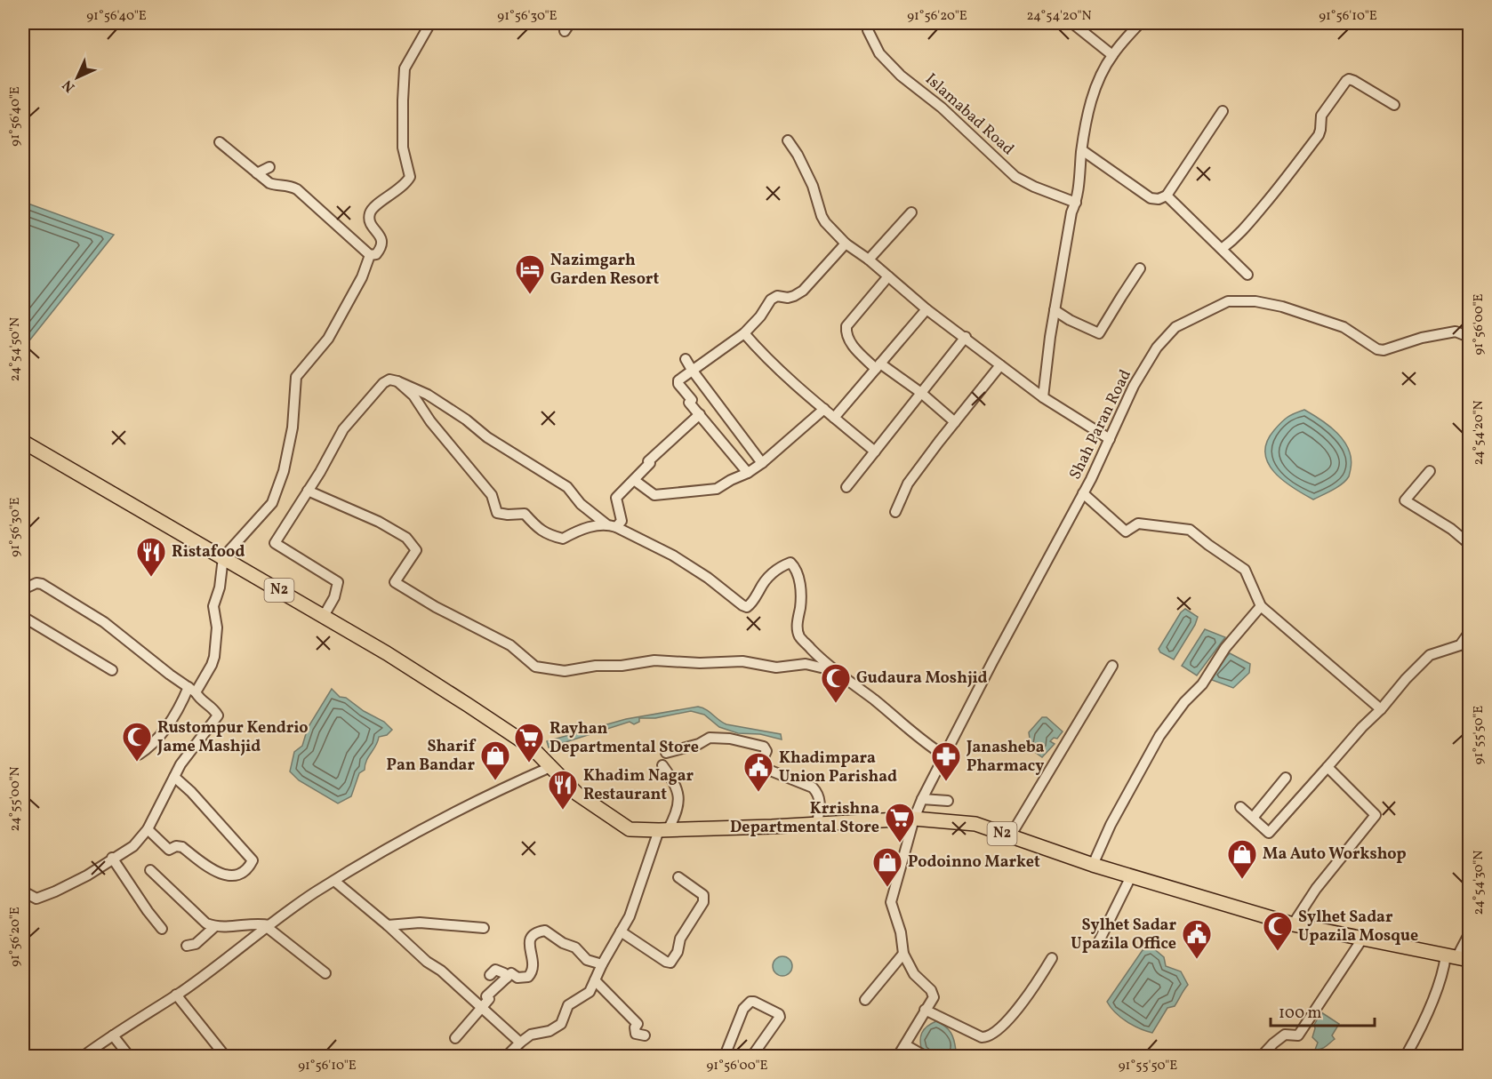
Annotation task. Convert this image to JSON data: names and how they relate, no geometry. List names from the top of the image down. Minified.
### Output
{"streets":{"highway":["N2"],"street":["Islamabad Road","Shah Paran Road"]},"crossings":[["Shah Paran Road","N2"]],"places":{"hotel":["Nazimgarh Garden Resort"],"restaurant":["Ristafood","Khadim Nagar Restaurant"],"mosque":["Gudaura Moshjid","Rustompur Kendrio Jame Mashjid","Sylhet Sadar Upazila Mosque"],"supermarket":["Rayhan Departmental Store","Krrishna Departmental Store"],"shop":["Sharif Pan Bandar","Ma Auto Workshop","Podoinno Market"],"pharmacy":["Janasheba Pharmacy"],"public building":["Khadimpara Union Parishad","Sylhet Sadar Upazila Office"]},"scale_bar":"100 m","north":"bottom left","coordinates":["91°56'40\"E","91°56'30\"E","91°56'20\"E","24°54'20\"N","91°56'10\"E","91°56'00\"E","24°54'50\"N","91°55'50\"E","24°55'00\"N","24°54'30\"N"]}
